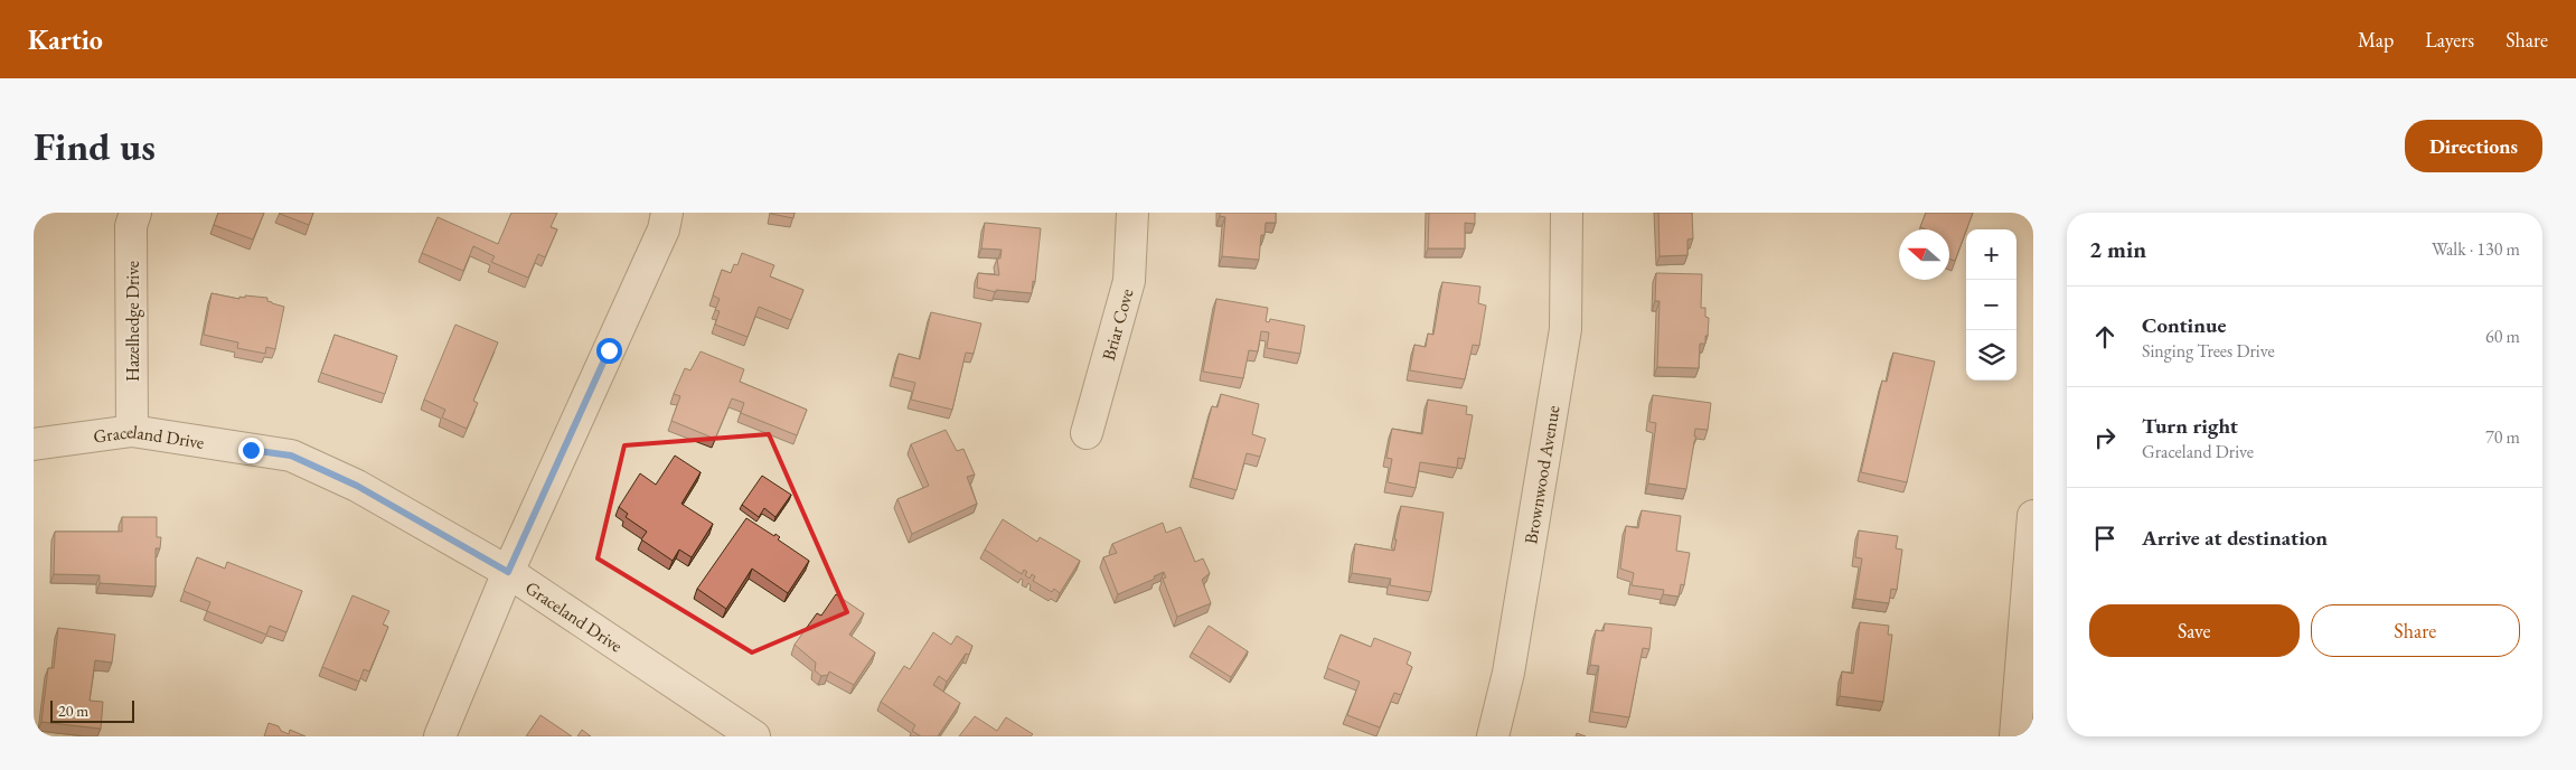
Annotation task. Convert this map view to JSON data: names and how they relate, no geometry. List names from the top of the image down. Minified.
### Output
{"streets":{"street":["Hazelhedge Drive","Briar Cove","Graceland Drive","Brownwood Avenue"]},"crossings":[["Hazelhedge Drive","Graceland Drive"]],"scale_bar":"20 m","north":"left","page":{"header":"Kartio","nav":["Map","Layers","Share"],"buttons":["Directions",["Save","Share"]],"title":"Find us","heading":["2 min","Walk · 130 m"],"map_buttons":["+","−"],"list":[["Continue","Singing Trees Drive","60 m"],["Turn right","Graceland Drive","70 m"],"Arrive at destination"],"scale":"20 m"}}
